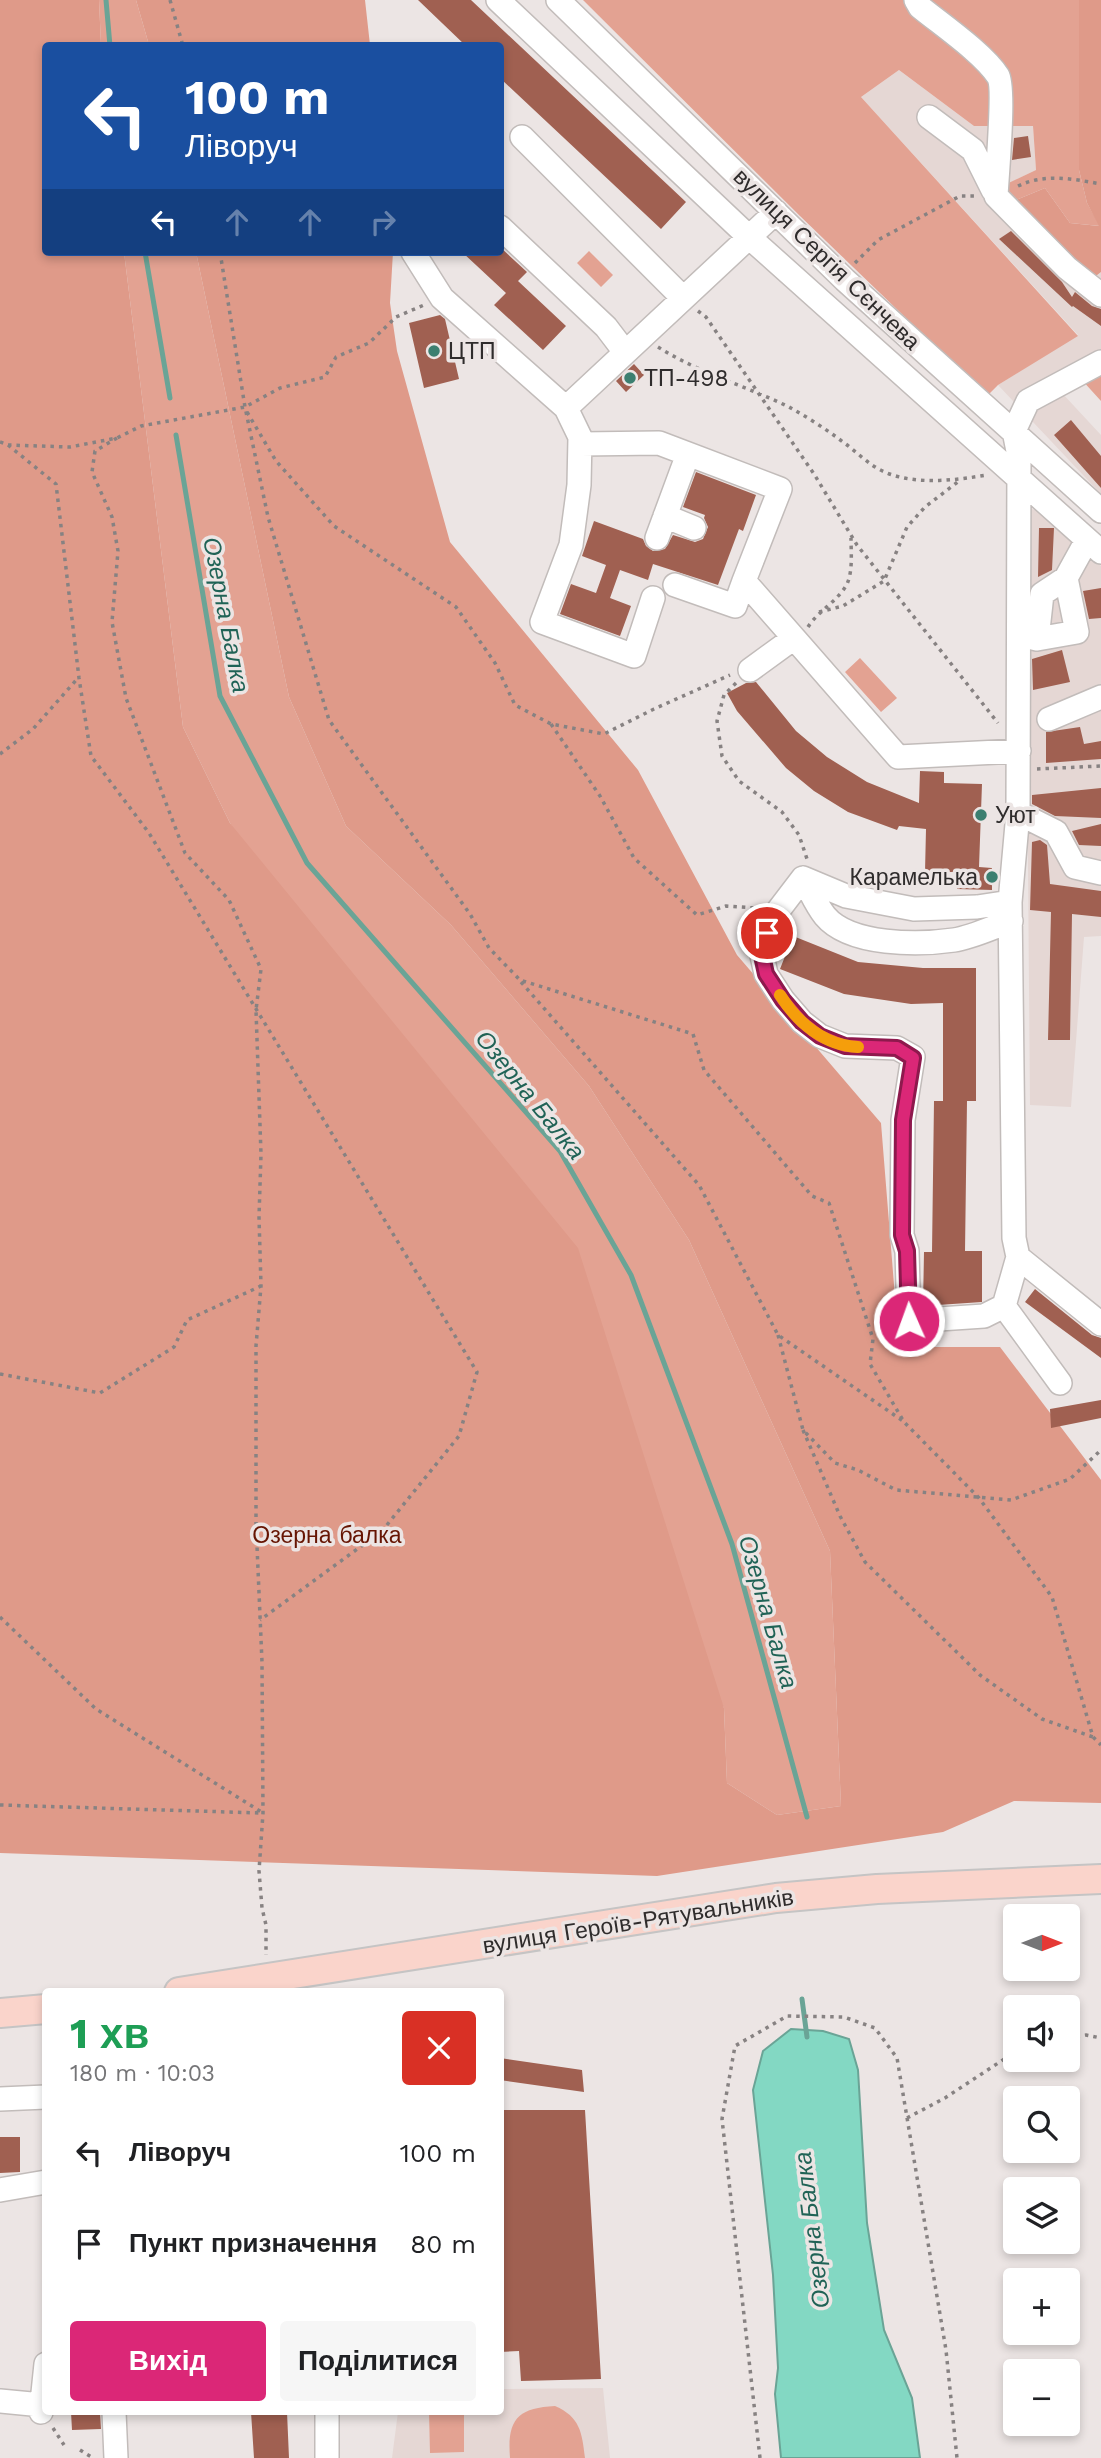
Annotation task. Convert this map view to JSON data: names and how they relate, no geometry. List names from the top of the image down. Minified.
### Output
{"streets":{"main road":["вулиця Героїв-Рятувальників"],"street":["вулиця Сергія Сєнчева"]},"water":["Озерна Балка"],"parks":["Озерна балка"],"places":["ЦТП","ТП-498","Уют","Карамелька"],"north":"right","page":{"turn":["100 m","Ліворуч"],"map_buttons":["+","−"],"heading":["1 хв","180 m · 10:03"],"list":[{"name":"Ліворуч","value":"100 m"},{"name":"Пункт призначення","value":"80 m"}],"buttons":["Вихід","Поділитися"]}}
